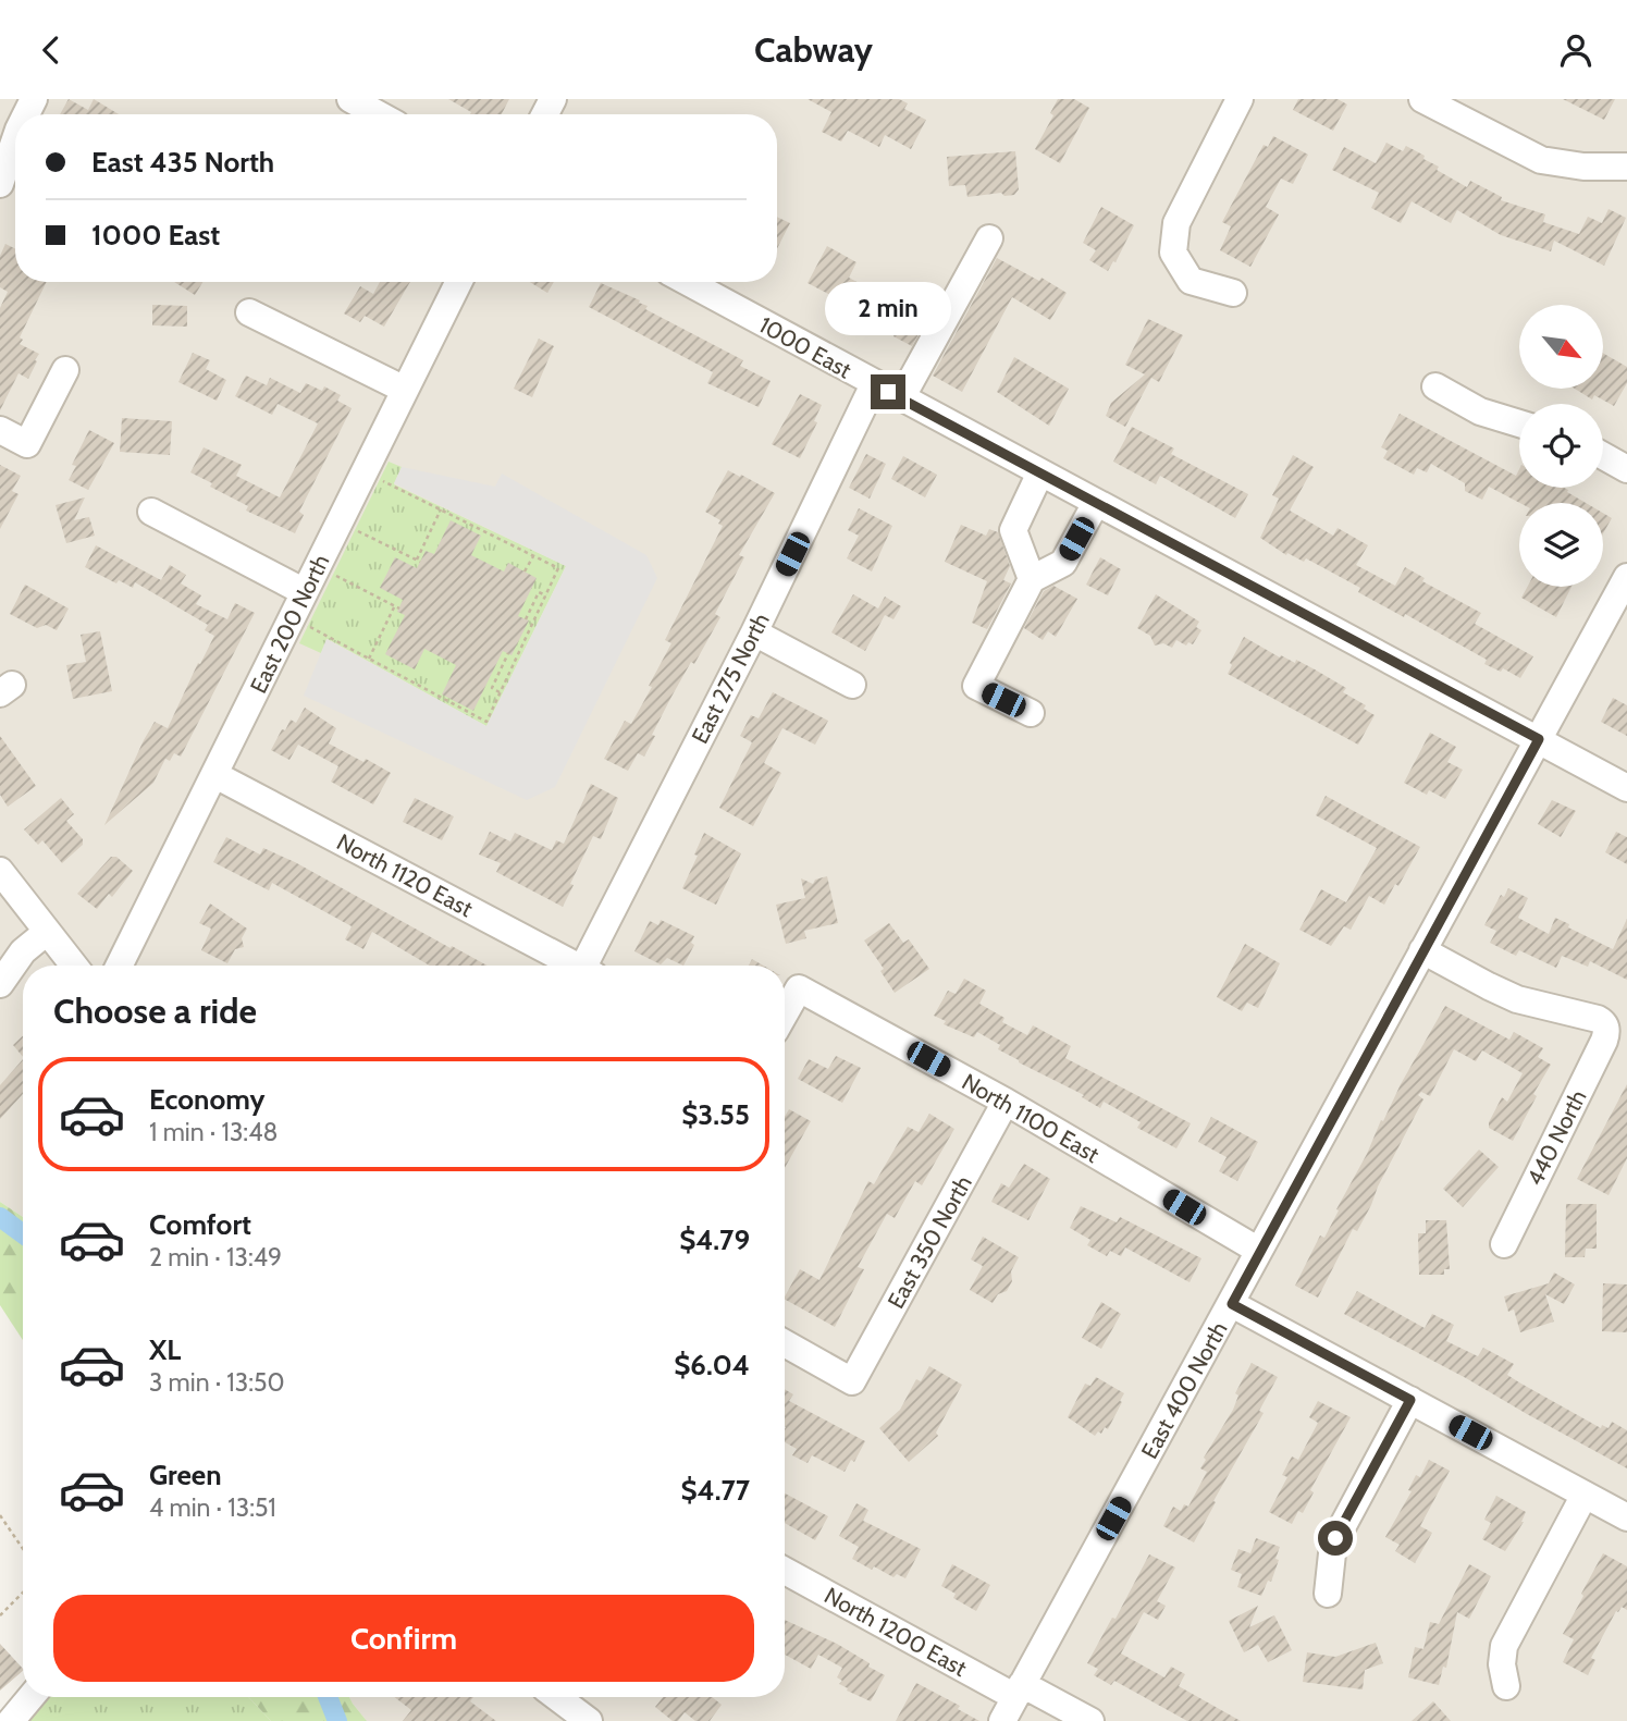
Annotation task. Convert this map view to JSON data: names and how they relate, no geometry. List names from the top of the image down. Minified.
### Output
{"streets":{"street":["1000 East","East 200 North","East 275 North","North 1120 East","North 1100 East","440 North","East 350 North","East 400 North","North 1200 East"]},"crossings":[["1000 East","East 275 North"],["1000 East","East 400 North"],["East 200 North","North 1120 East"],["North 1100 East","East 350 North"],["North 1100 East","East 400 North"],["440 North","East 400 North"],["East 400 North","North 1200 East"]],"north":"bottom right","page":{"header":"Cabway","banner":["East 435 North","1000 East"],"bubble":"2 min","heading":"Choose a ride","list":[{"name":"Economy","note":"1 min · 13:48","value":"$3.55"},{"name":"Comfort","note":"2 min · 13:49","value":"$4.79"},{"name":"XL","note":"3 min · 13:50","value":"$6.04"},{"name":"Green","note":"4 min · 13:51","value":"$4.77"}],"buttons":"Confirm"}}
